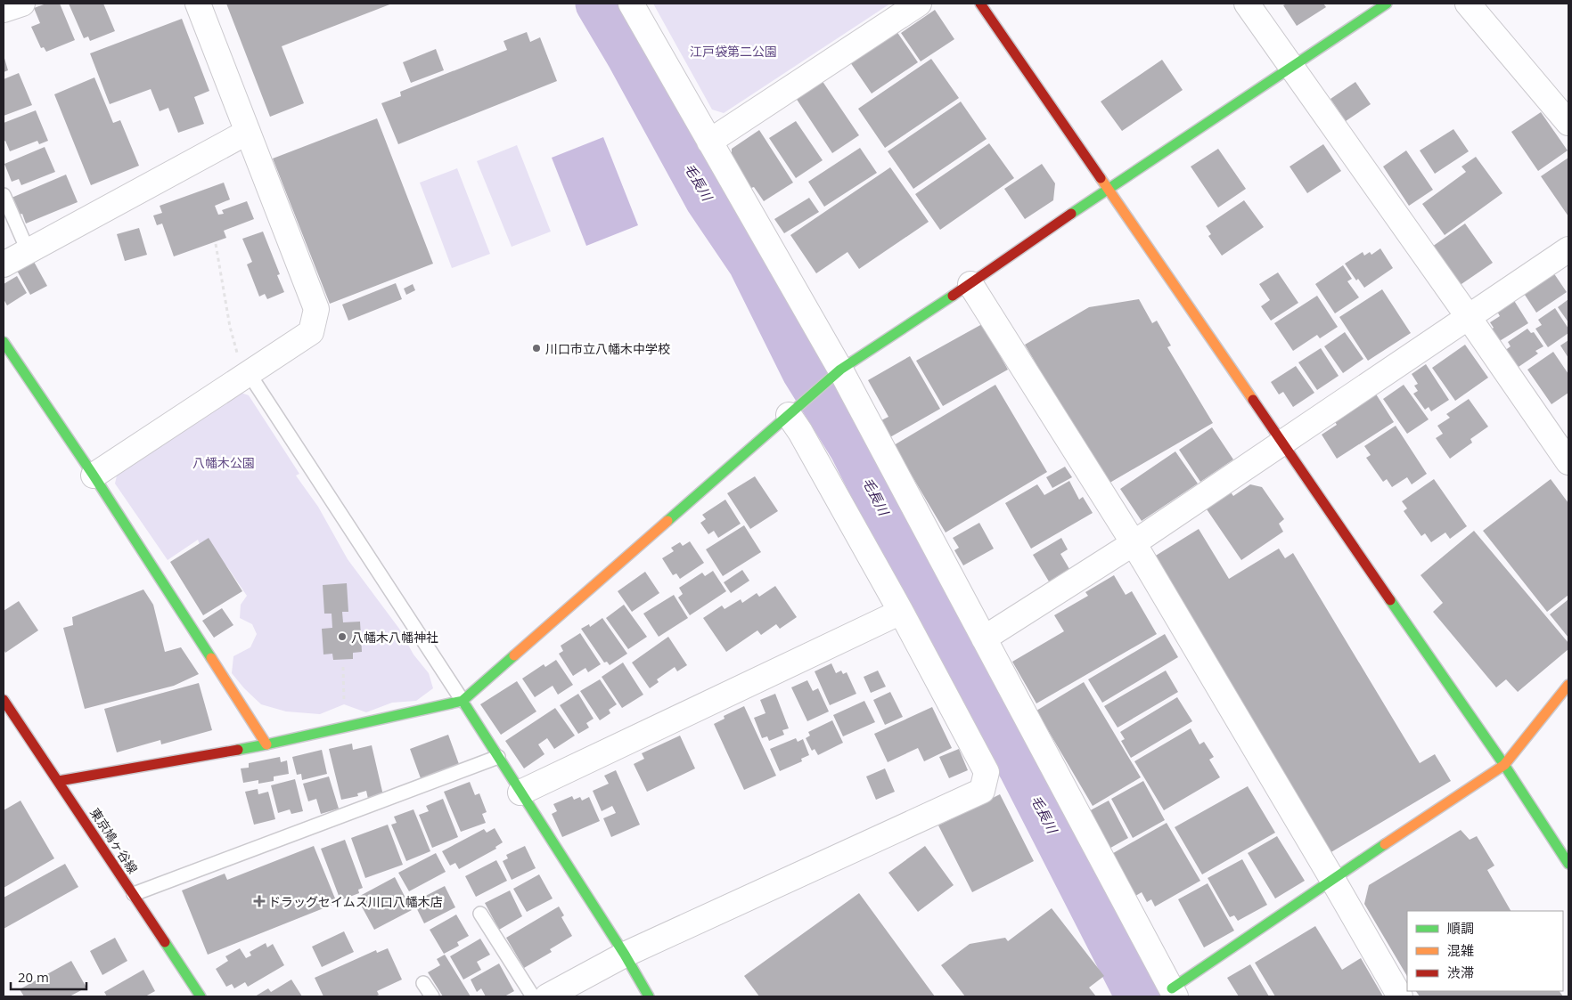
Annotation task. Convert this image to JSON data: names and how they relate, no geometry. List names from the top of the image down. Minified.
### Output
{"streets":{"street":["東京鳩ヶ谷線"]},"water":["毛長川"],"parks":["江戸袋第二公園","八幡木公園"],"places":{"other":["川口市立八幡木中学校","八幡木八幡神社"],"health":["ドラッグセイムス川口八幡木店"]},"legend":["順調","混雑","渋滞"],"scale_bar":"20 m"}
